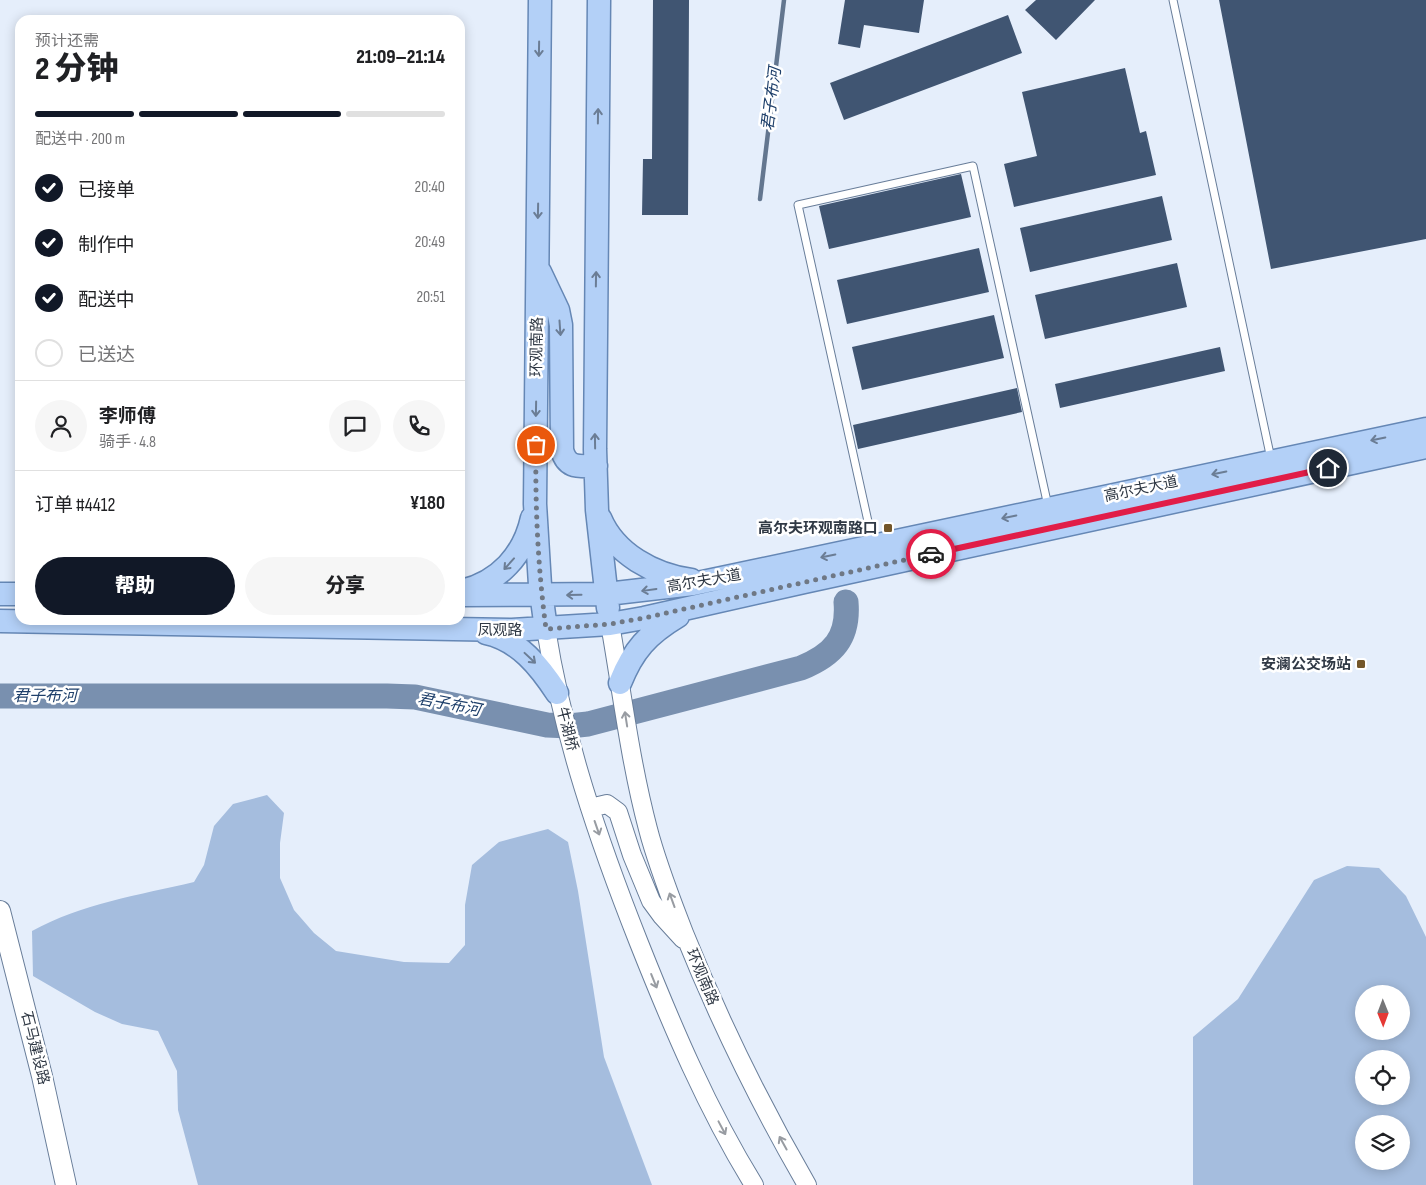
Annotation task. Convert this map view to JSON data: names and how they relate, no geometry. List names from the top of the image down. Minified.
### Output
{"streets":{"main road":["环观南路","高尔夫大道","凤观路","石马建设路"],"street":["牛湖桥"]},"crossings":[["环观南路","凤观路"],["环观南路","牛湖桥"],["高尔夫大道","凤观路"]],"water":["君子布河"],"places":{"transit":["高尔夫环观南路口","安澜公交场站"]},"north":"bottom","page":{"heading":["2 分钟","预计还需","21:09–21:14"],"panel":["李师傅","骑手 · 4.8","订单 #4412","¥180"],"bar":"配送中 · 200 m","list":[["已接单","20:40"],["制作中","20:49"],["配送中","20:51"],"已送达"],"buttons":["帮助","分享"]}}
